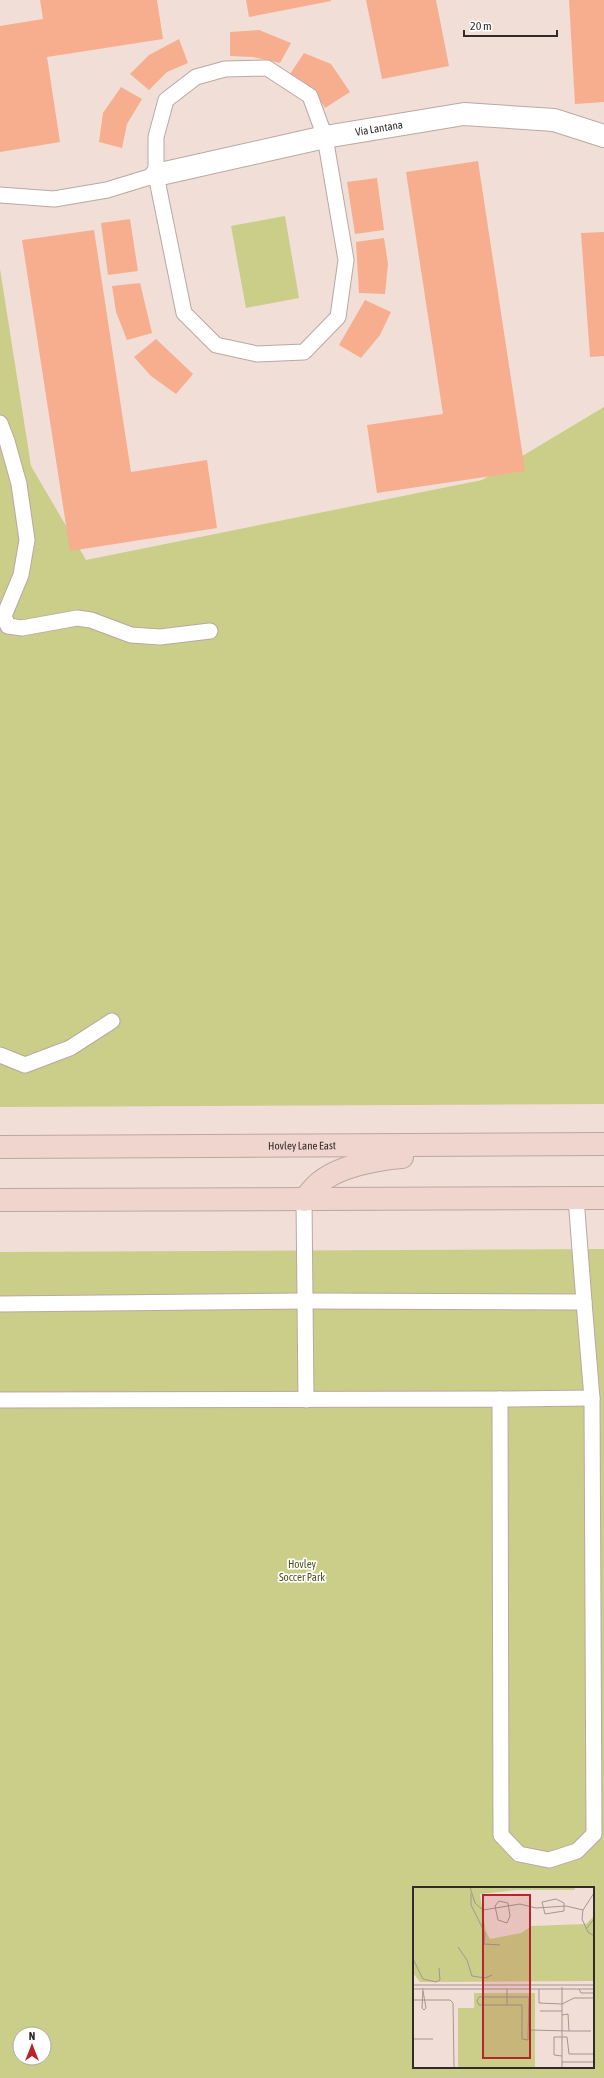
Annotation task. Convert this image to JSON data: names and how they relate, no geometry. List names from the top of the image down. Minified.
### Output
{"streets":{"street":["Via Lantana","Hovley Lane East"]},"parks":["Hovley Soccer Park"],"scale_bar":"20 m","north":"top"}
